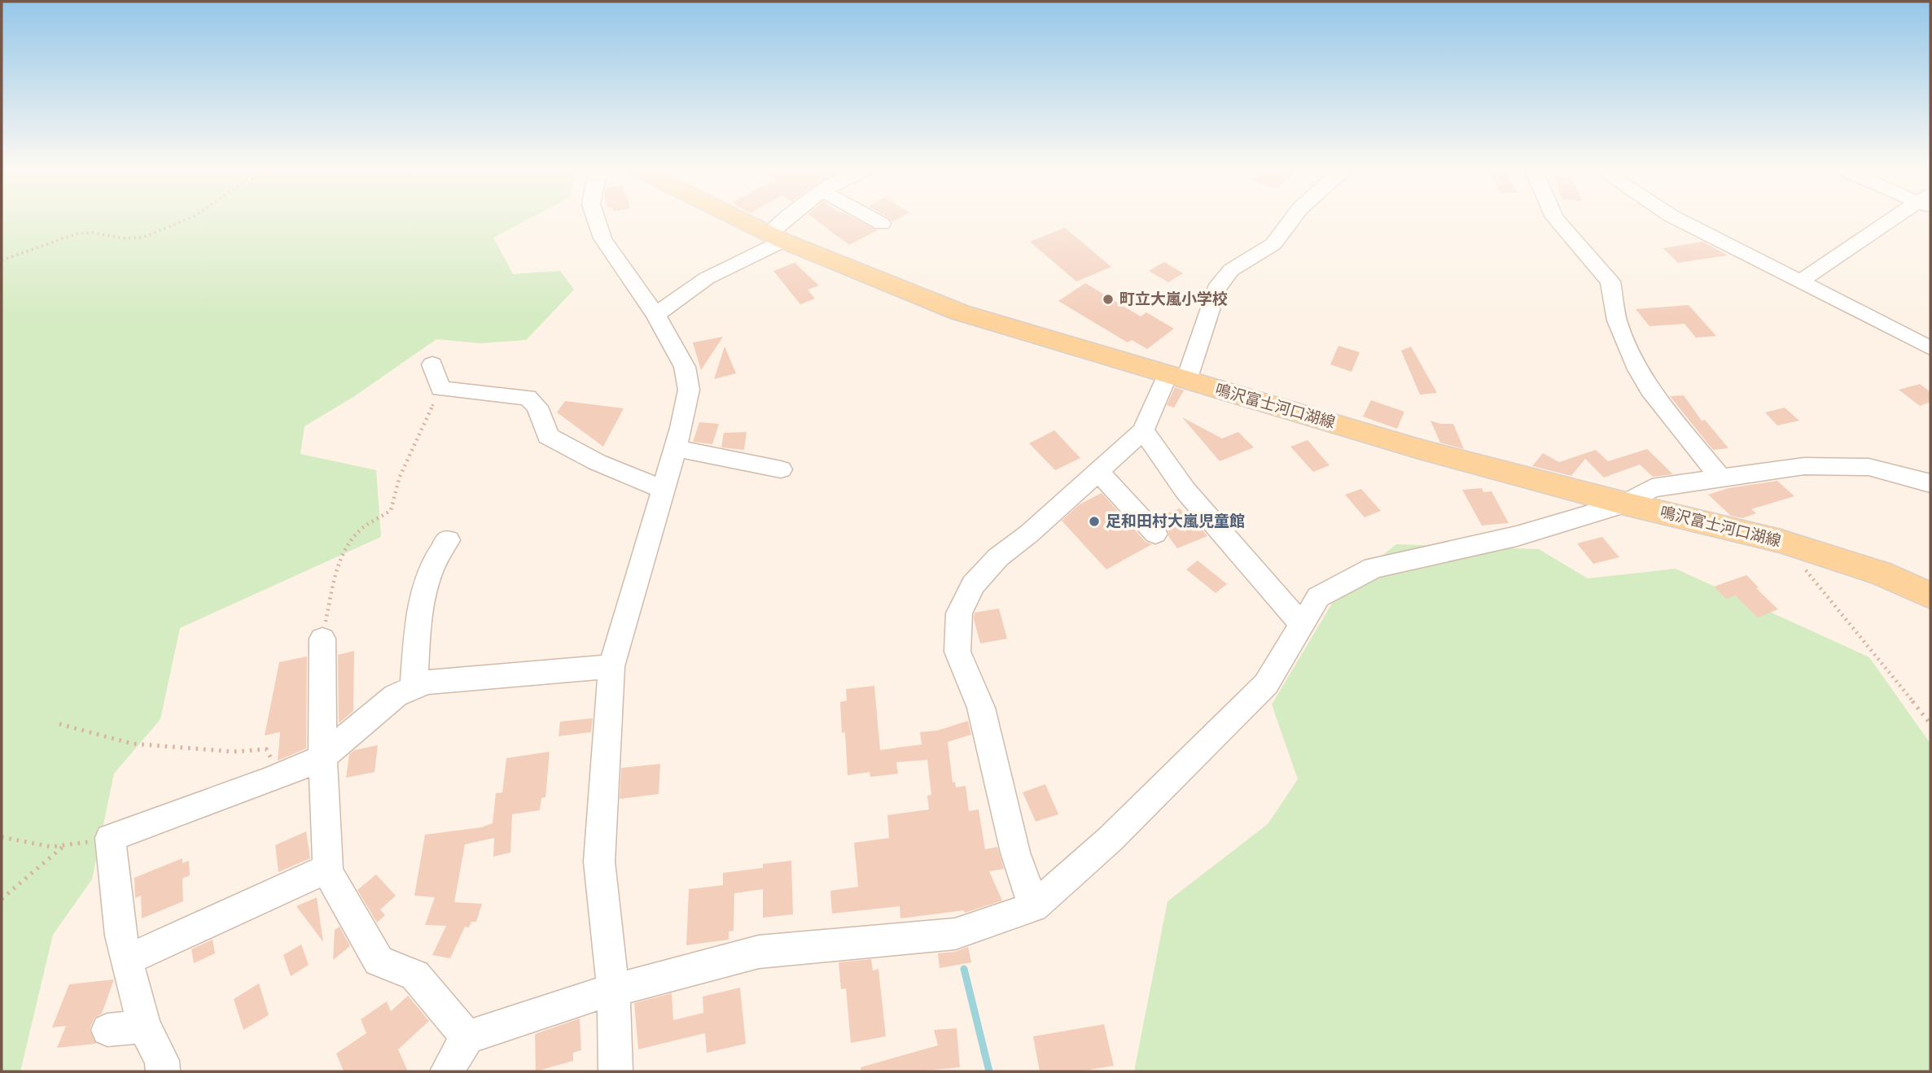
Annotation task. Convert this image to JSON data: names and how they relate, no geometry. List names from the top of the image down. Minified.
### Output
{"streets":{"main road":["鳴沢富士河口湖線"]},"places":["町立大嵐小学校","足和田村大嵐児童館"]}
